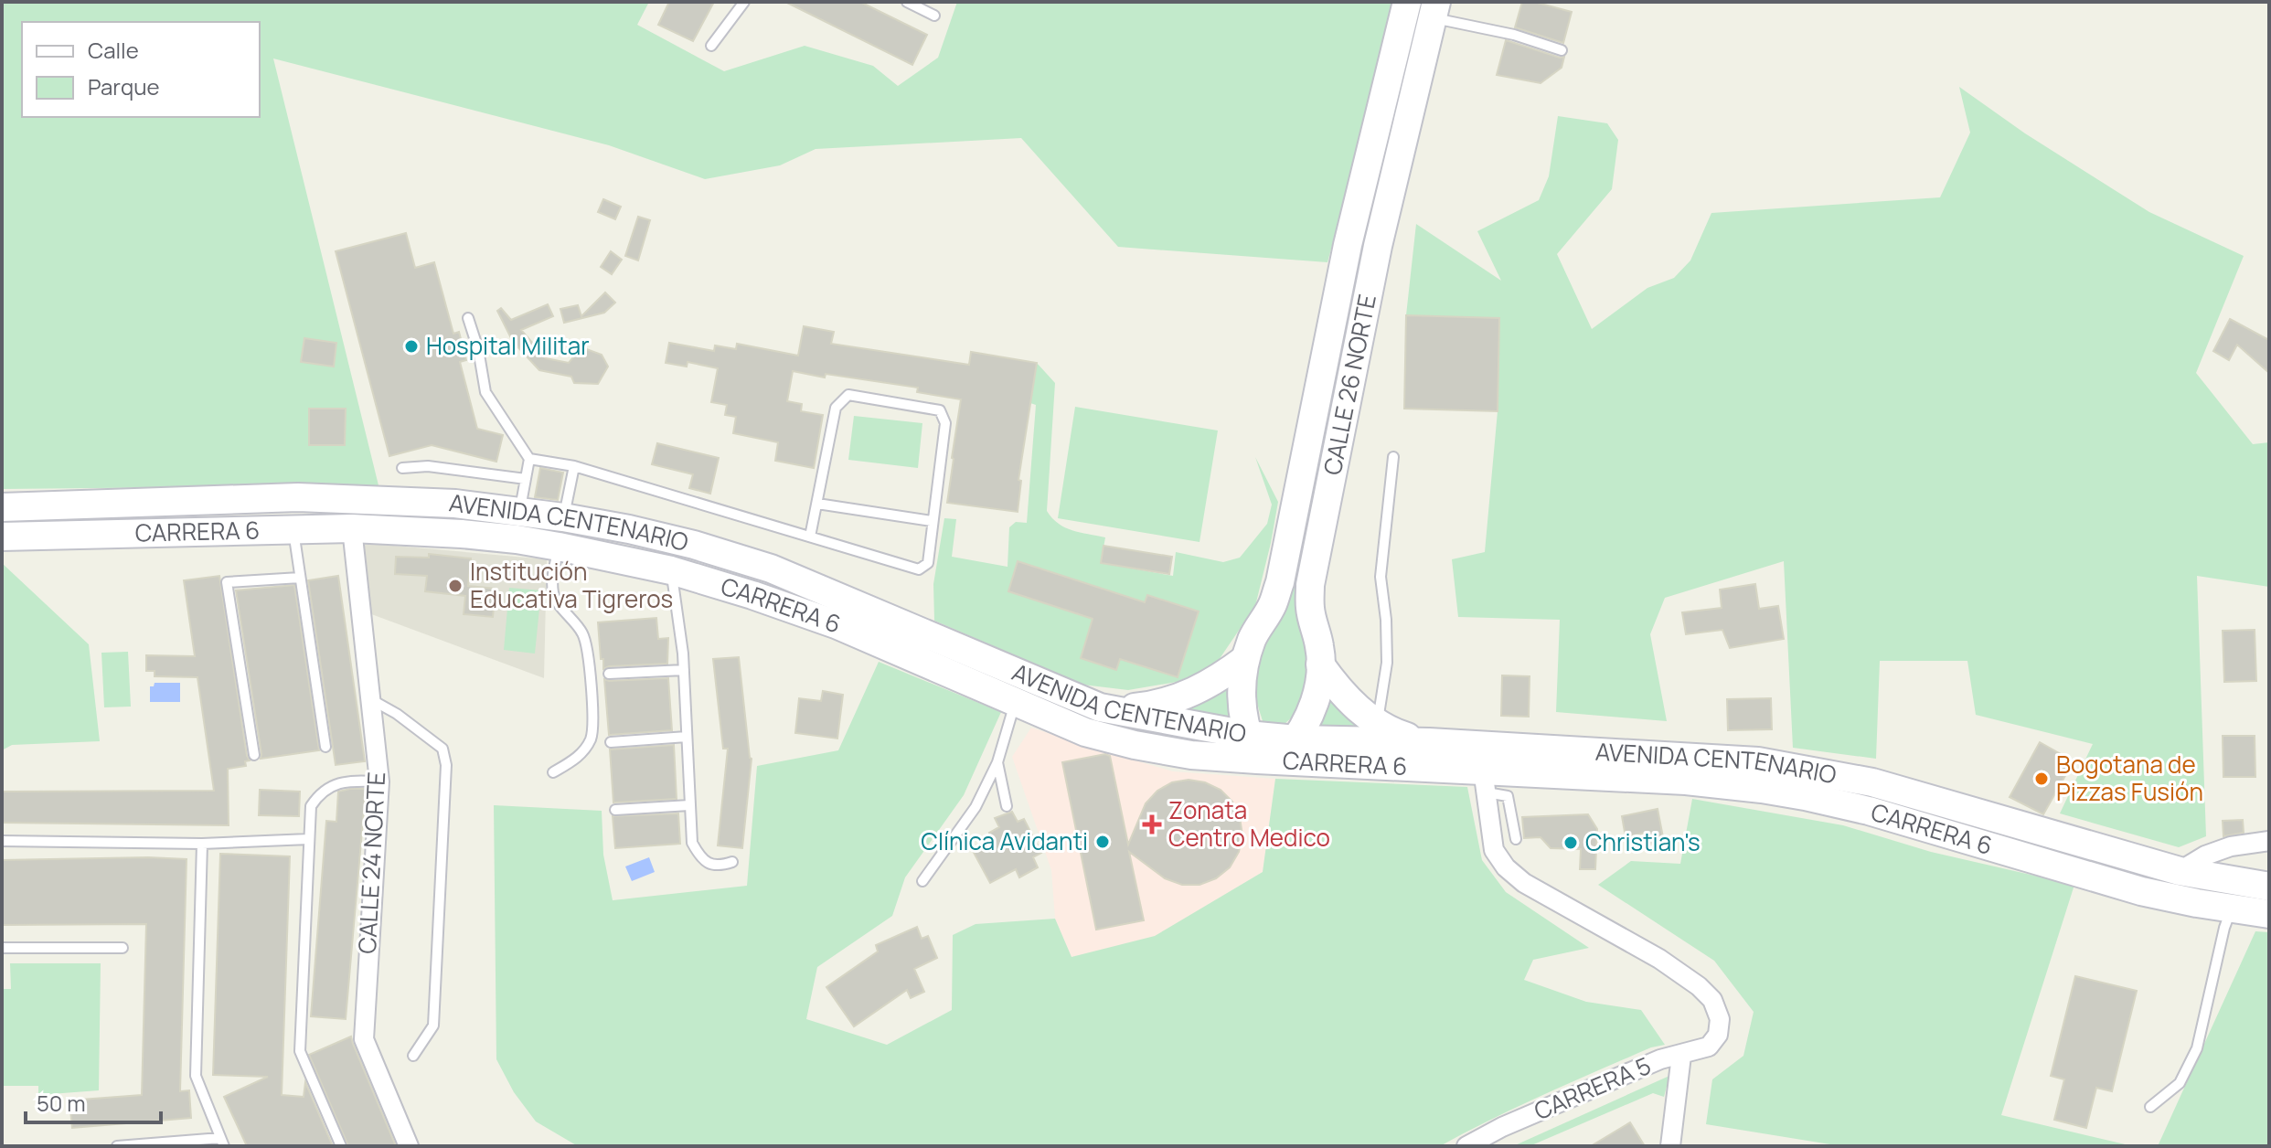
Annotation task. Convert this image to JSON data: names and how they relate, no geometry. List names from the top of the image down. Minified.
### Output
{"streets":{"main road":["CALLE 26 NORTE","AVENIDA CENTENARIO","CARRERA 6"],"street":["CALLE 24 NORTE","CARRERA 5"]},"crossings":[["CALLE 26 NORTE","AVENIDA CENTENARIO"],["CALLE 26 NORTE","CARRERA 6"],["AVENIDA CENTENARIO","CARRERA 6"],["CARRERA 6","CALLE 24 NORTE"],["CARRERA 6","CARRERA 5"]],"places":{"other":["Hospital Militar","Institución Educativa Tigreros","Bogotana de Pizzas Fusión","Clínica Avidanti","Christian's"],"health":["Zonata Centro Medico"]},"legend":["Calle","Parque"],"scale_bar":"50 m"}
